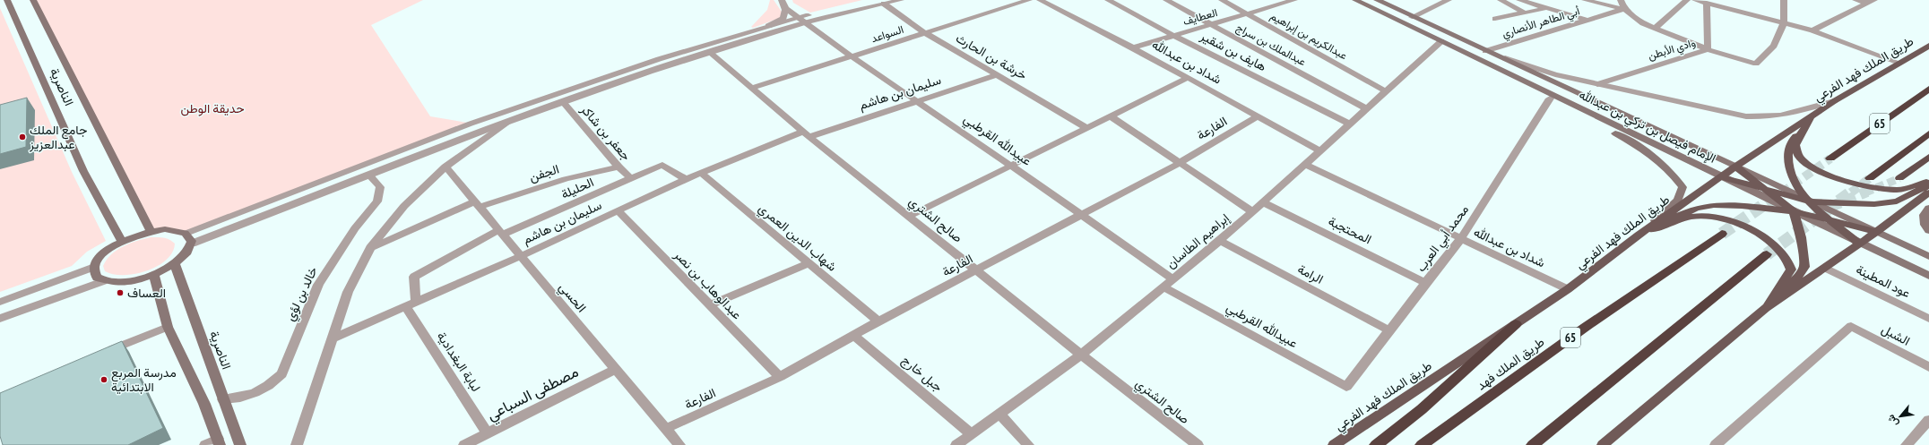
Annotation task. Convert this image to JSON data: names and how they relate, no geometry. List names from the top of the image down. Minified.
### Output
{"streets":{"highway":["65","طريق الملك فهد"],"main road":["طريق الملك فهد الفرعي","الناصرية","الإمام فيصل بن تركي بن عبدالله"],"street":["العطايف","أبي الطاهر الأنصاري","السواعد","عبدالكريم بن إبراهيم","عبدالملك بن سراج","وادي الأبطن","هايف بن شقير","خرشة بن الحارث","شداد بن عبدالله","سليمان بن هاشم","الفارعة","جعفر بن شاكر","عبيدالله القرطبي","الجفن","الحليلة","صالح الشتري","المحتجبة","شهاب الدين العمري","محمد أبي العرب","إبراهيم الطاسان","الرامة","عود المطينة","عبدالوهاب بن نصر","خالد بن لؤي","الحسي","الشبل","لبابة البغدادية","جبل خارج","مصطفى السباعي"]},"crossings":[["العطايف","عبدالكريم بن إبراهيم"],["العطايف","عبدالملك بن سراج"],["العطايف","هايف بن شقير"],["العطايف","شداد بن عبدالله"],["أبي الطاهر الأنصاري","الإمام فيصل بن تركي بن عبدالله"],["السواعد","خرشة بن الحارث"],["السواعد","عبيدالله القرطبي"],["السواعد","صالح الشتري"],["عبدالكريم بن إبراهيم","إبراهيم الطاسان"],["عبدالملك بن سراج","إبراهيم الطاسان"],["هايف بن شقير","إبراهيم الطاسان"],["خرشة بن الحارث","سليمان بن هاشم"],["شداد بن عبدالله","طريق الملك فهد الفرعي"],["شداد بن عبدالله","الفارعة"],["شداد بن عبدالله","محمد أبي العرب"],["شداد بن عبدالله","إبراهيم الطاسان"],["طريق الملك فهد الفرعي","الإمام فيصل بن تركي بن عبدالله"],["الناصرية","خالد بن لؤي"],["سليمان بن هاشم","عبيدالله القرطبي"],["سليمان بن هاشم","الحليلة"],["سليمان بن هاشم","صالح الشتري"],["سليمان بن هاشم","شهاب الدين العمري"],["سليمان بن هاشم","عبدالوهاب بن نصر"],["سليمان بن هاشم","الحسي"],["سليمان بن هاشم","لبابة البغدادية"],["الإمام فيصل بن تركي بن عبدالله","إبراهيم الطاسان"],["الفارعة","عبيدالله القرطبي"],["الفارعة","صالح الشتري"],["الفارعة","شهاب الدين العمري"],["الفارعة","عبدالوهاب بن نصر"],["الفارعة","الحسي"],["الفارعة","جبل خارج"],["جعفر بن شاكر","الجفن"],["جعفر بن شاكر","الحليلة"],["عبيدالله القرطبي","محمد أبي العرب"],["عبيدالله القرطبي","إبراهيم الطاسان"],["الجفن","الحسي"],["الحليلة","الحسي"],["صالح الشتري","إبراهيم الطاسان"],["المحتجبة","محمد أبي العرب"],["المحتجبة","إبراهيم الطاسان"],["محمد أبي العرب","الرامة"],["إبراهيم الطاسان","الرامة"],["إبراهيم الطاسان","جبل خارج"],["الحسي","مصطفى السباعي"],["لبابة البغدادية","مصطفى السباعي"]],"parks":["حديقة الوطن"],"places":["جامع الملك عبدالعزيز","العساف","مدرسة المربع الابتدائية"],"north":"bottom left"}
